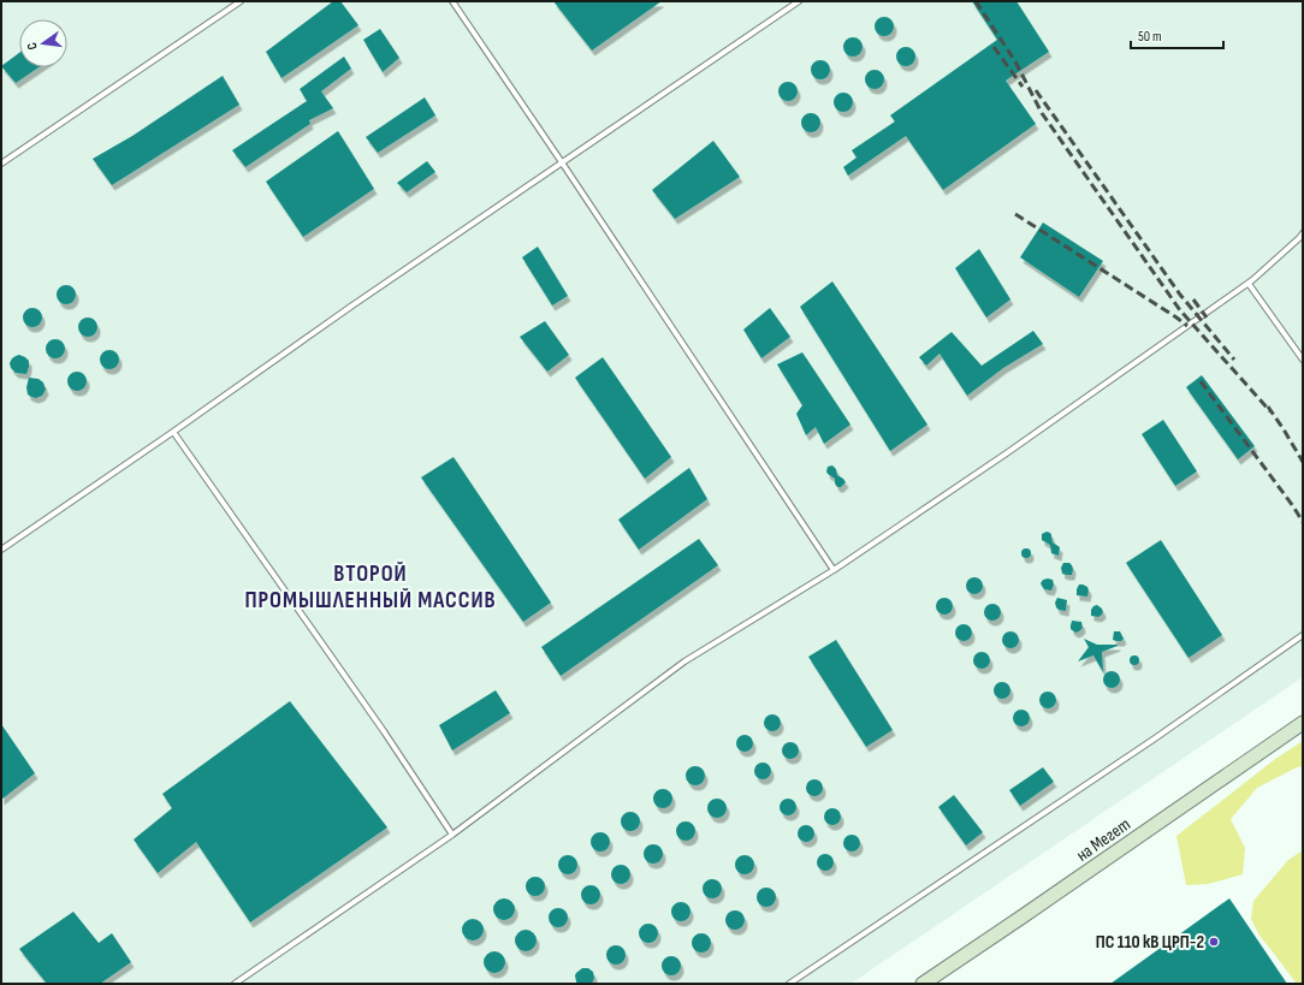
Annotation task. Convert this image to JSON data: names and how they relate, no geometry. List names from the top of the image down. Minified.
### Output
{"streets":{"street":["на Мегет"]},"districts":["ВТОРОЙ ПРОМЫШЛЕННЫЙ МАССИВ"],"places":["ПС 110 кВ ЦРП-2"],"scale_bar":"50 m","north":"left"}
